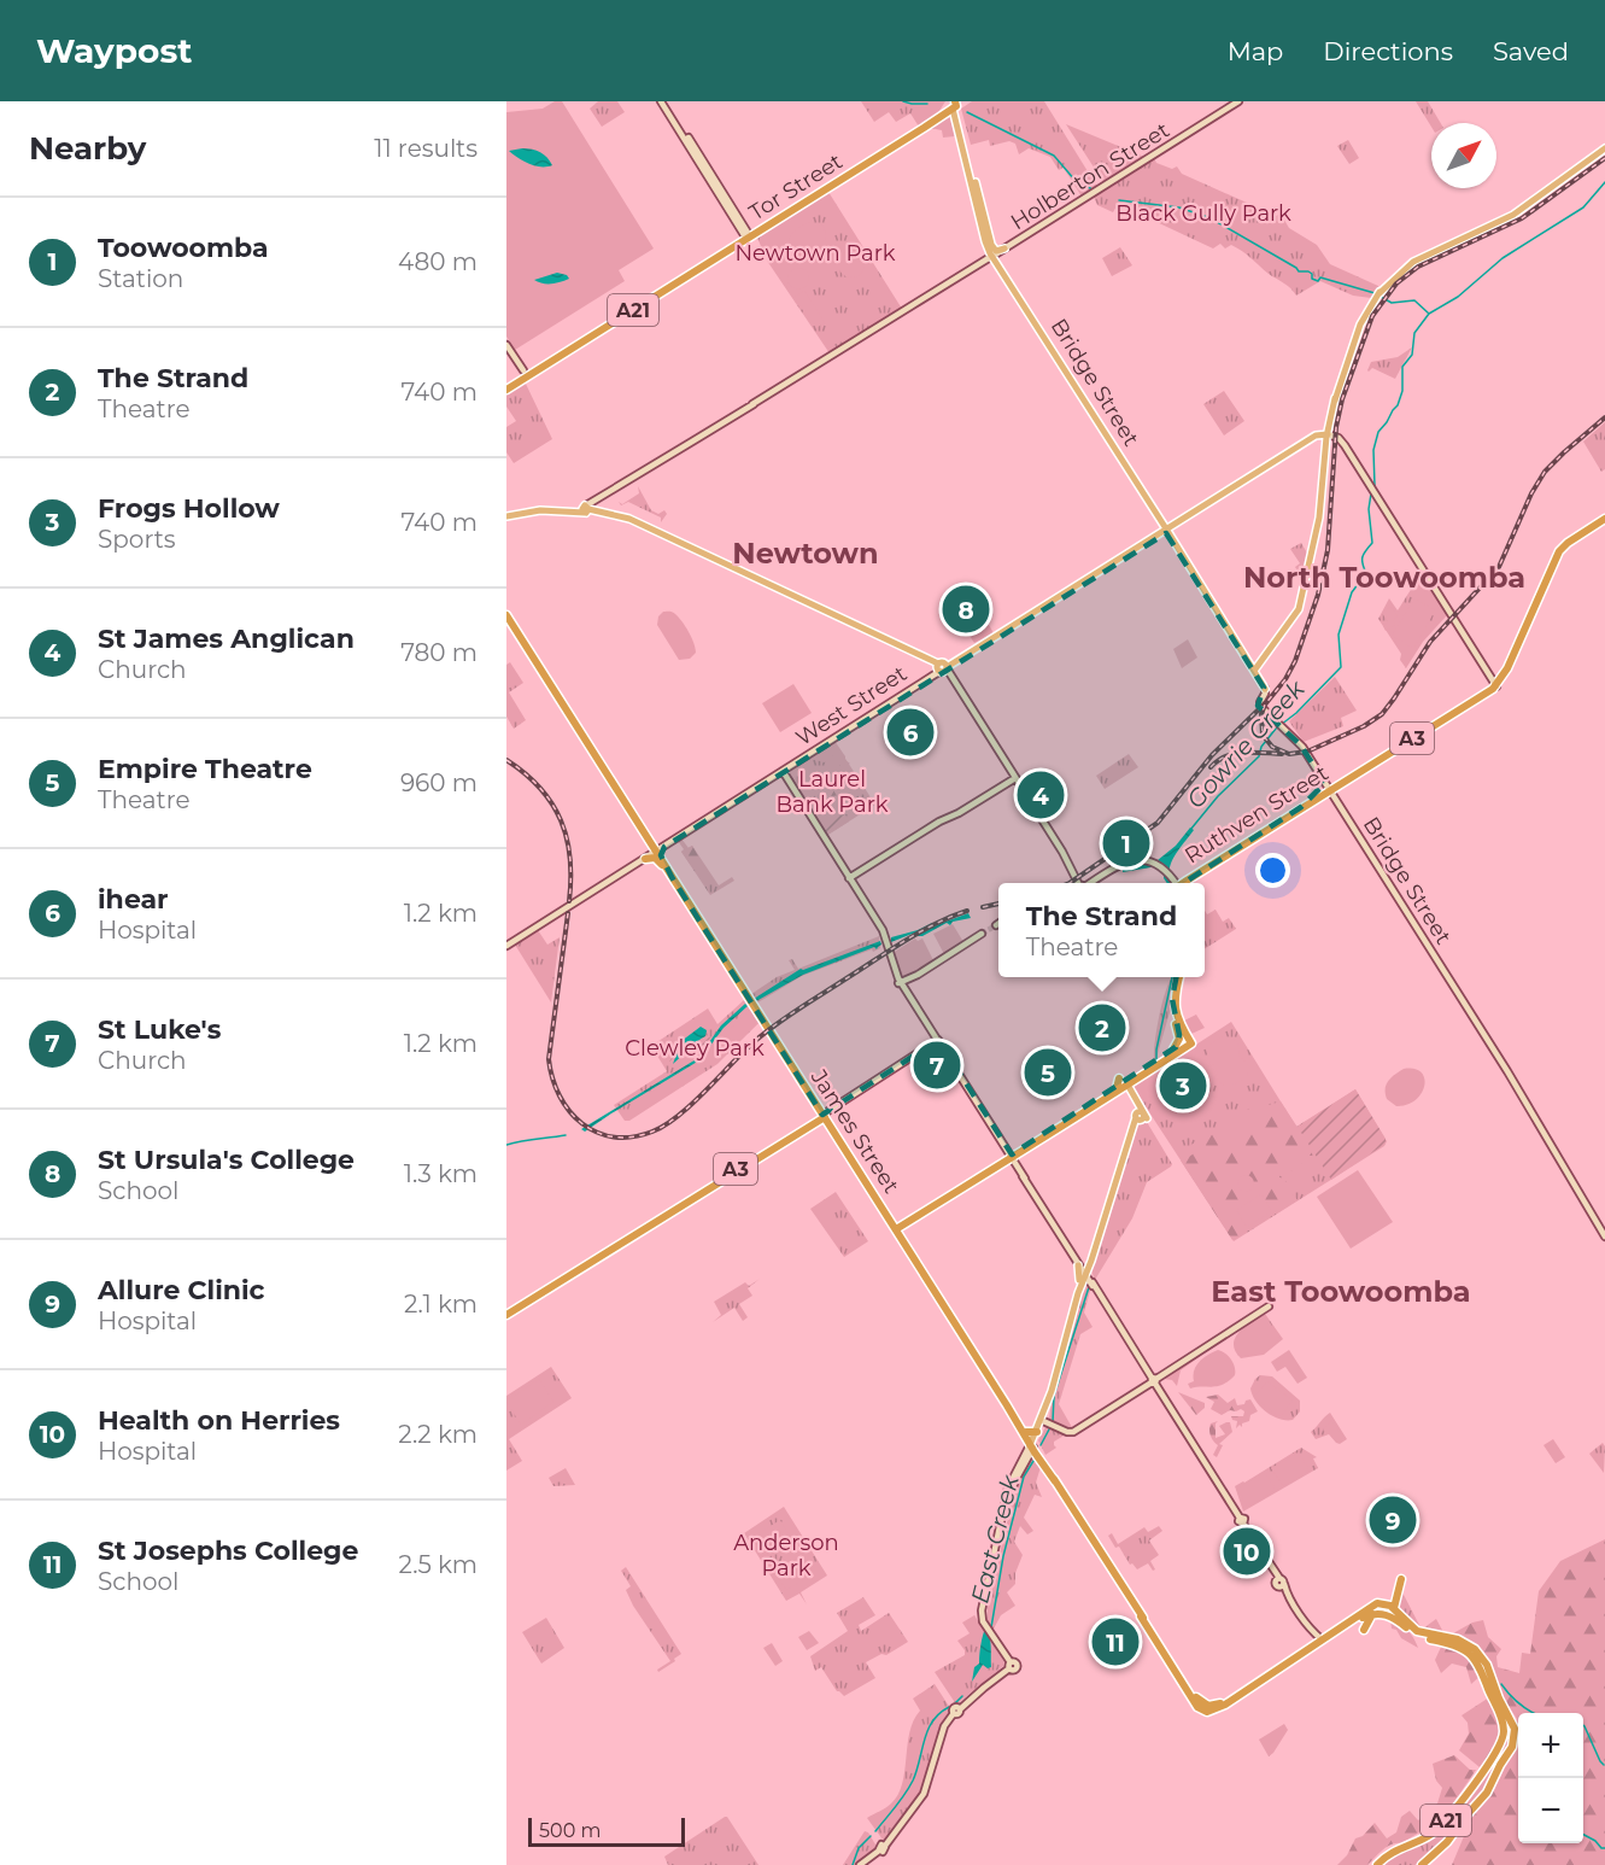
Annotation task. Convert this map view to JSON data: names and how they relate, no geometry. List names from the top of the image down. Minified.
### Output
{"streets":{"highway":["Tor Street","A21","A3","Ruthven Street","James Street"],"main road":["Holberton Street","Bridge Street","West Street"]},"crossings":[["Holberton Street","Bridge Street"],["Tor Street","Bridge Street"],["Bridge Street","West Street"],["Bridge Street","Ruthven Street"],["West Street","James Street"],["A3","James Street"]],"districts":["Newtown","North Toowoomba","East Toowoomba"],"water":["Gowrie Creek","East Creek"],"parks":["Black Gully Park","Newtown Park","Laurel Bank Park","Clewley Park","Anderson Park"],"scale_bar":"500 m","north":"top right","page":{"header":"Waypost","nav":["Map","Directions","Saved"],"heading":["Nearby","11 results"],"list":[{"mark":"1","name":"Toowoomba","note":"Station","value":"480 m"},{"mark":"2","name":"The Strand","note":"Theatre","value":"740 m"},{"mark":"3","name":"Frogs Hollow","note":"Sports","value":"740 m"},{"mark":"4","name":"St James Anglican","note":"Church","value":"780 m"},{"mark":"5","name":"Empire Theatre","note":"Theatre","value":"960 m"},{"mark":"6","name":"ihear","note":"Hospital","value":"1.2 km"},{"mark":"7","name":"St Luke's","note":"Church","value":"1.2 km"},{"mark":"8","name":"St Ursula's College","note":"School","value":"1.3 km"},{"mark":"9","name":"Allure Clinic","note":"Hospital","value":"2.1 km"},{"mark":"10","name":"Health on Herries","note":"Hospital","value":"2.2 km"},{"mark":"11","name":"St Josephs College","note":"School","value":"2.5 km"}],"pins":["8","6","4","1","2","7","5","3","9","10","11"],"popup":["The Strand","Theatre"],"map_buttons":["+","−"],"scale":"500 m"}}
